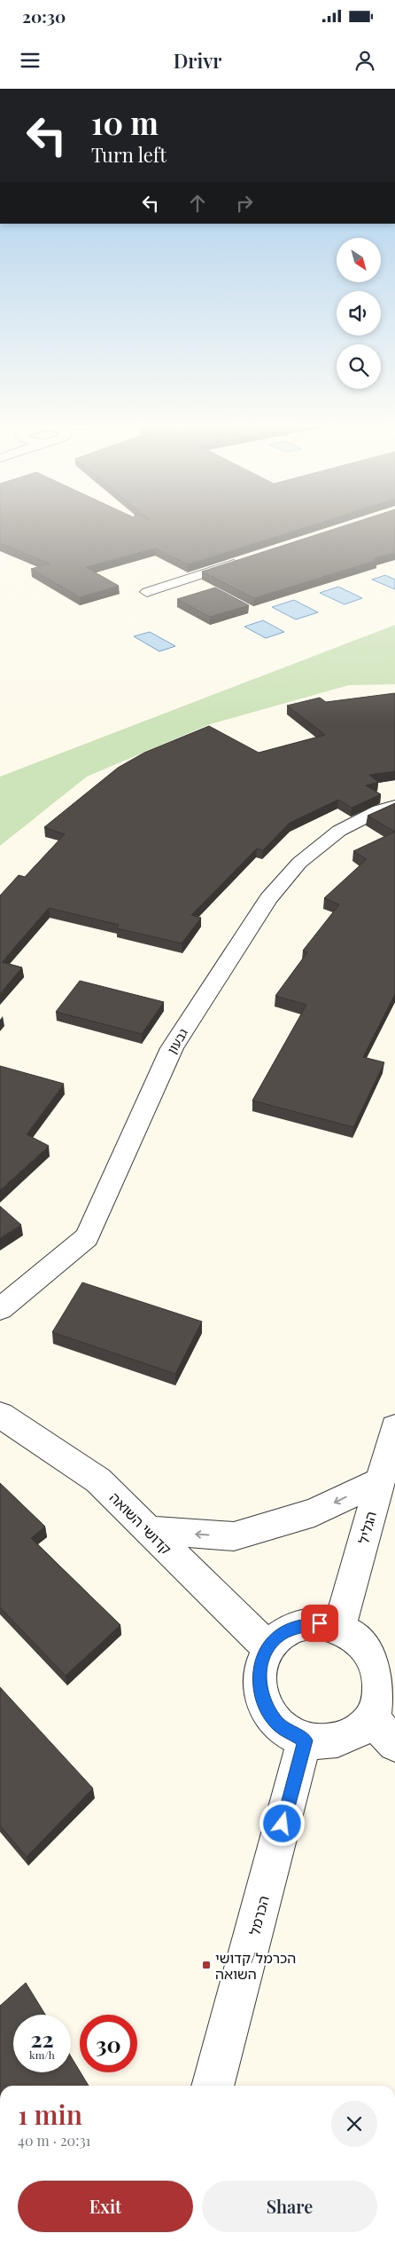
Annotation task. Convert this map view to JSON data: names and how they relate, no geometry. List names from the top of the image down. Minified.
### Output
{"streets":{"street":["גבעון","קדושי השואה","הגליל","הכרמל"]},"crossings":[["קדושי השואה","הגליל"],["קדושי השואה","הכרמל"],["הגליל","הכרמל"]],"places":{"transit":["הכרמל/קדושי השואה"]},"north":"bottom right","page":{"status":"20:30","header":"Drivr","turn":["10 m","Turn left"],"speed":"22 km/h","limit":"30","heading":["1 min","40 m · 20:31"],"buttons":["Exit","Share"]}}
